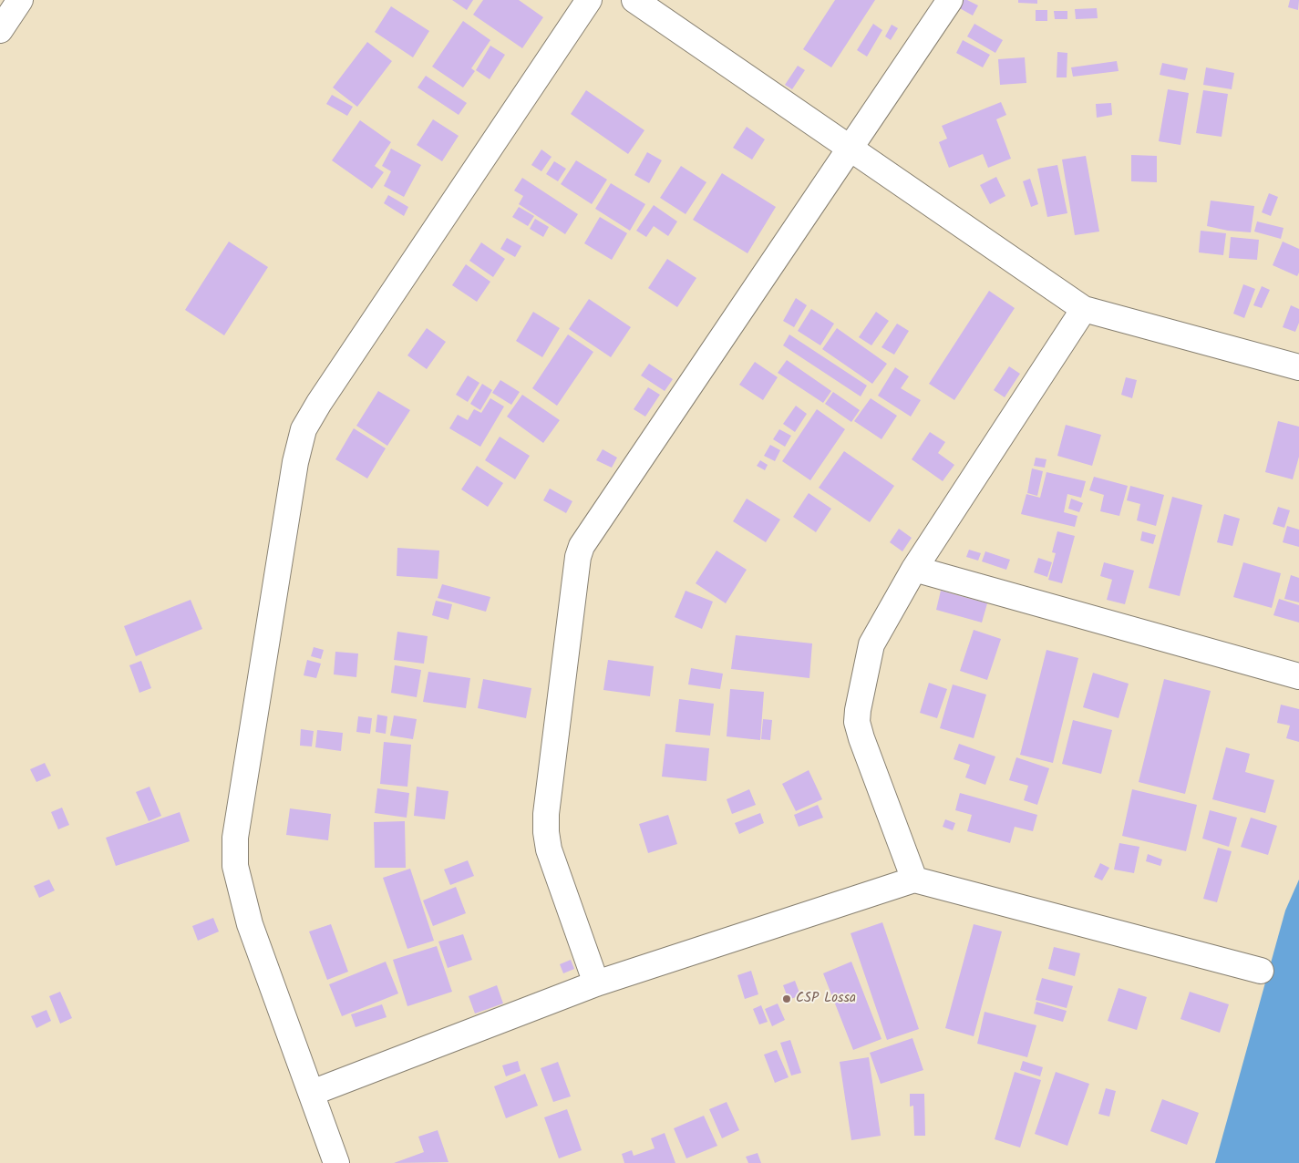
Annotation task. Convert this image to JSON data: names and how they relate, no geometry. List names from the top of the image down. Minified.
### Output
{"places":["CSP Lossa"]}
